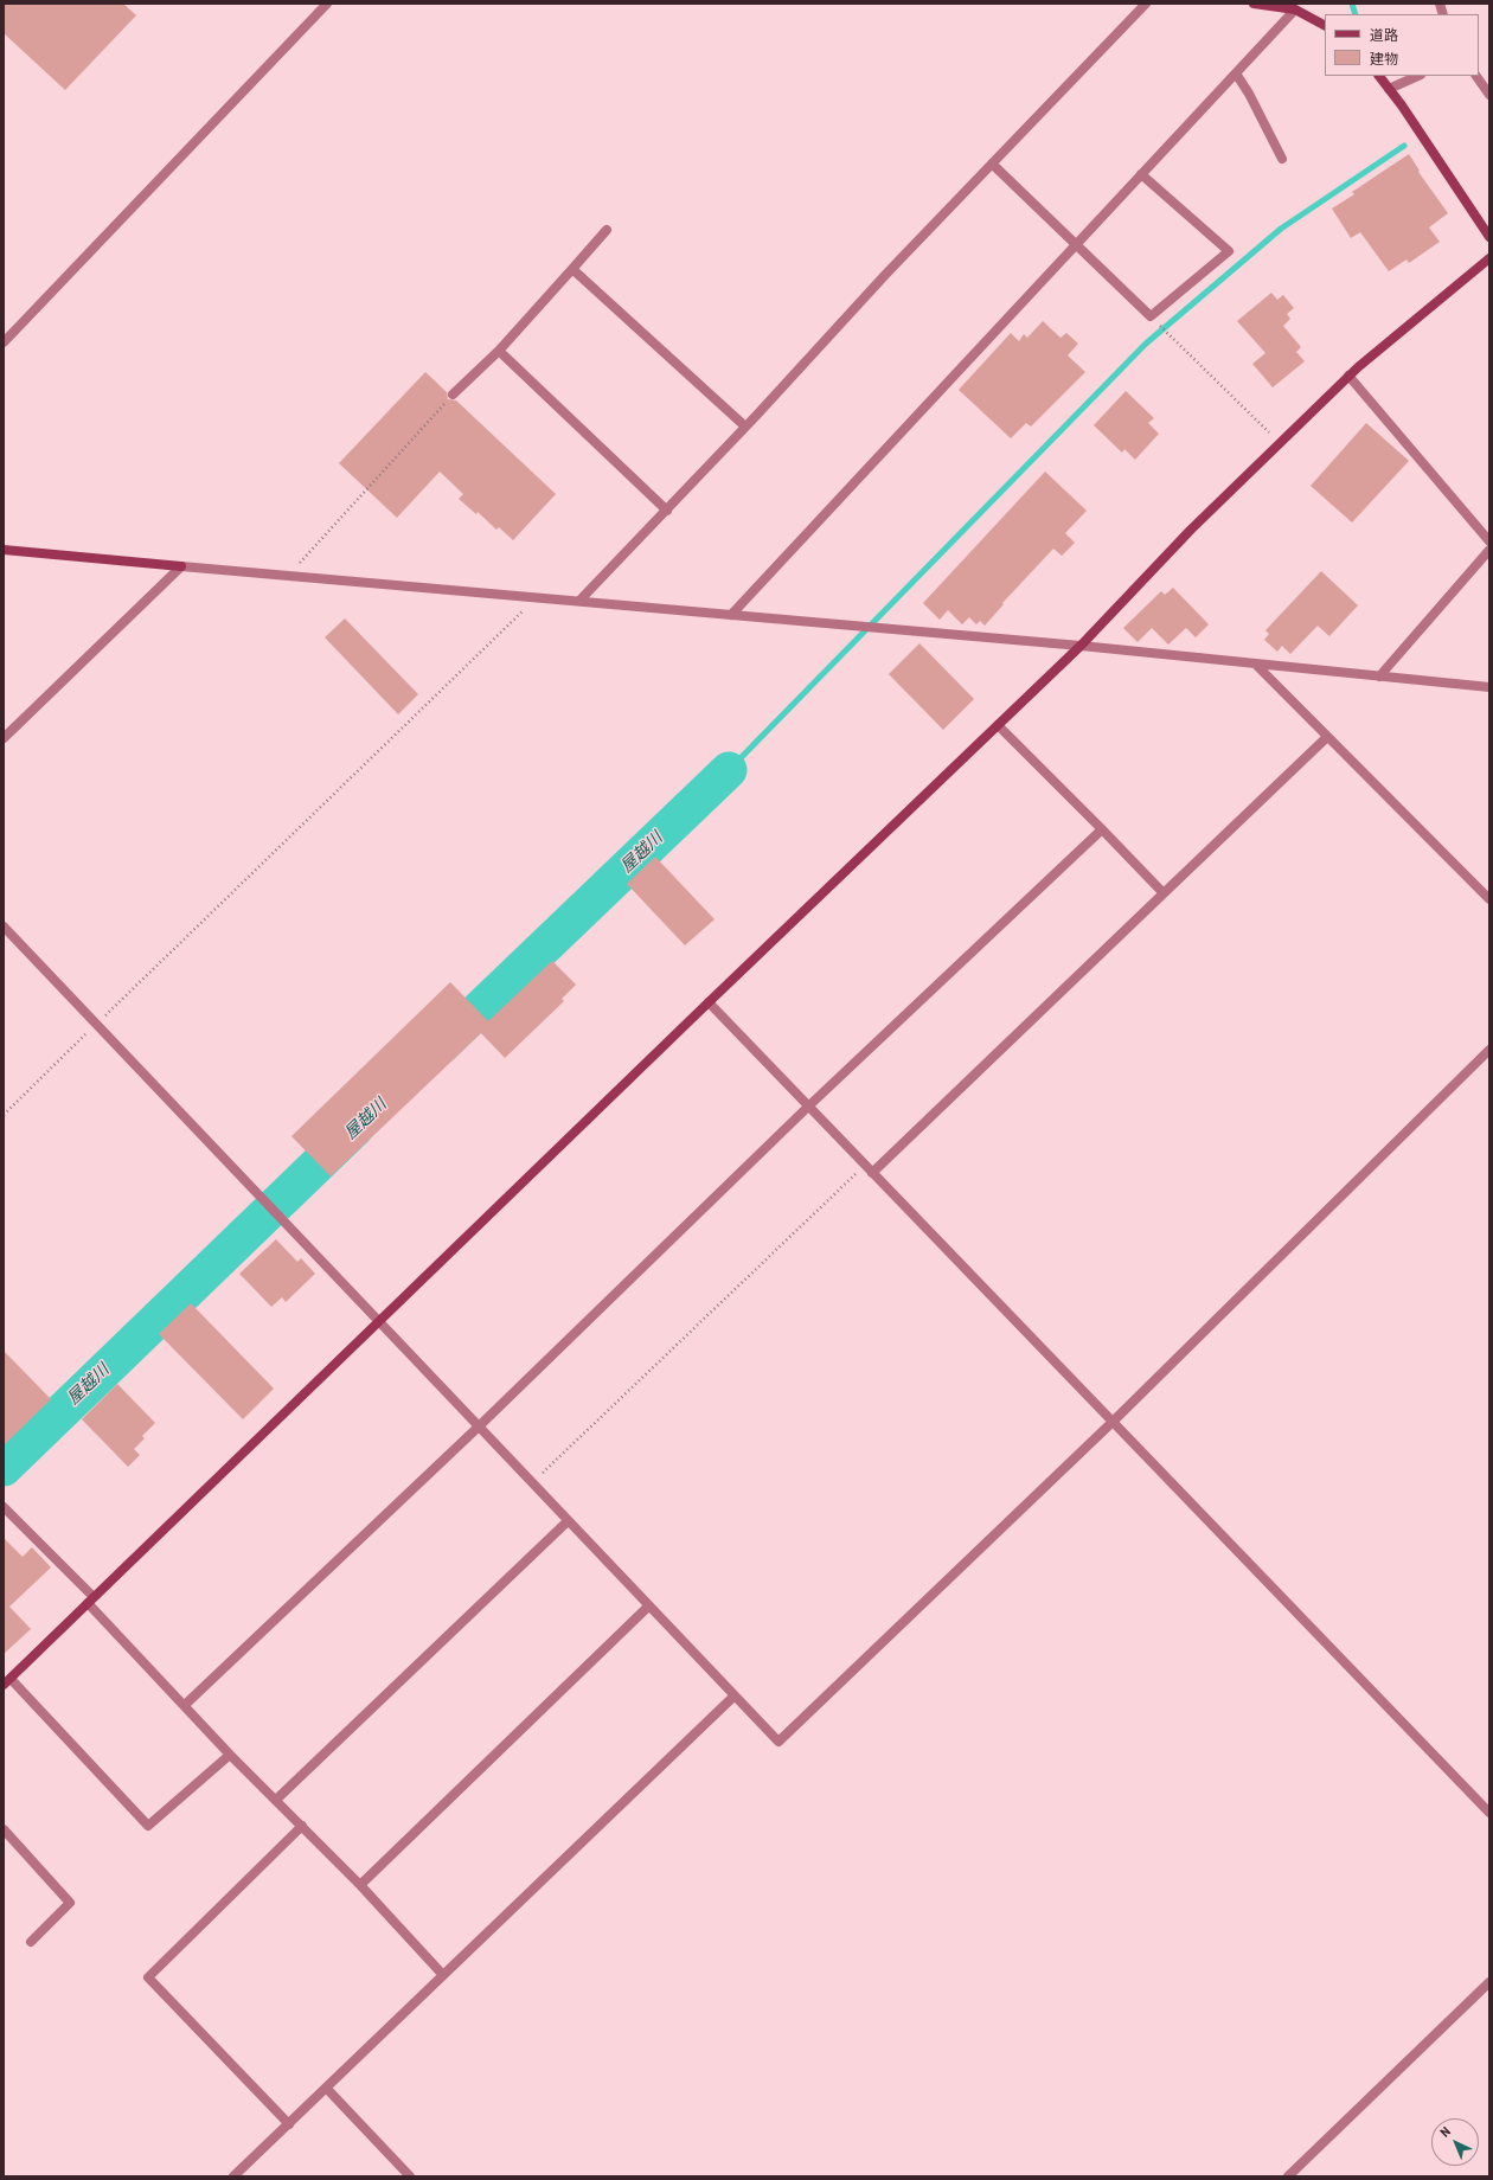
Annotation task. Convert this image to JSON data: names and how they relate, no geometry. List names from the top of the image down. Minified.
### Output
{"water":["屋越川"],"legend":["道路","建物"],"north":"top left"}
